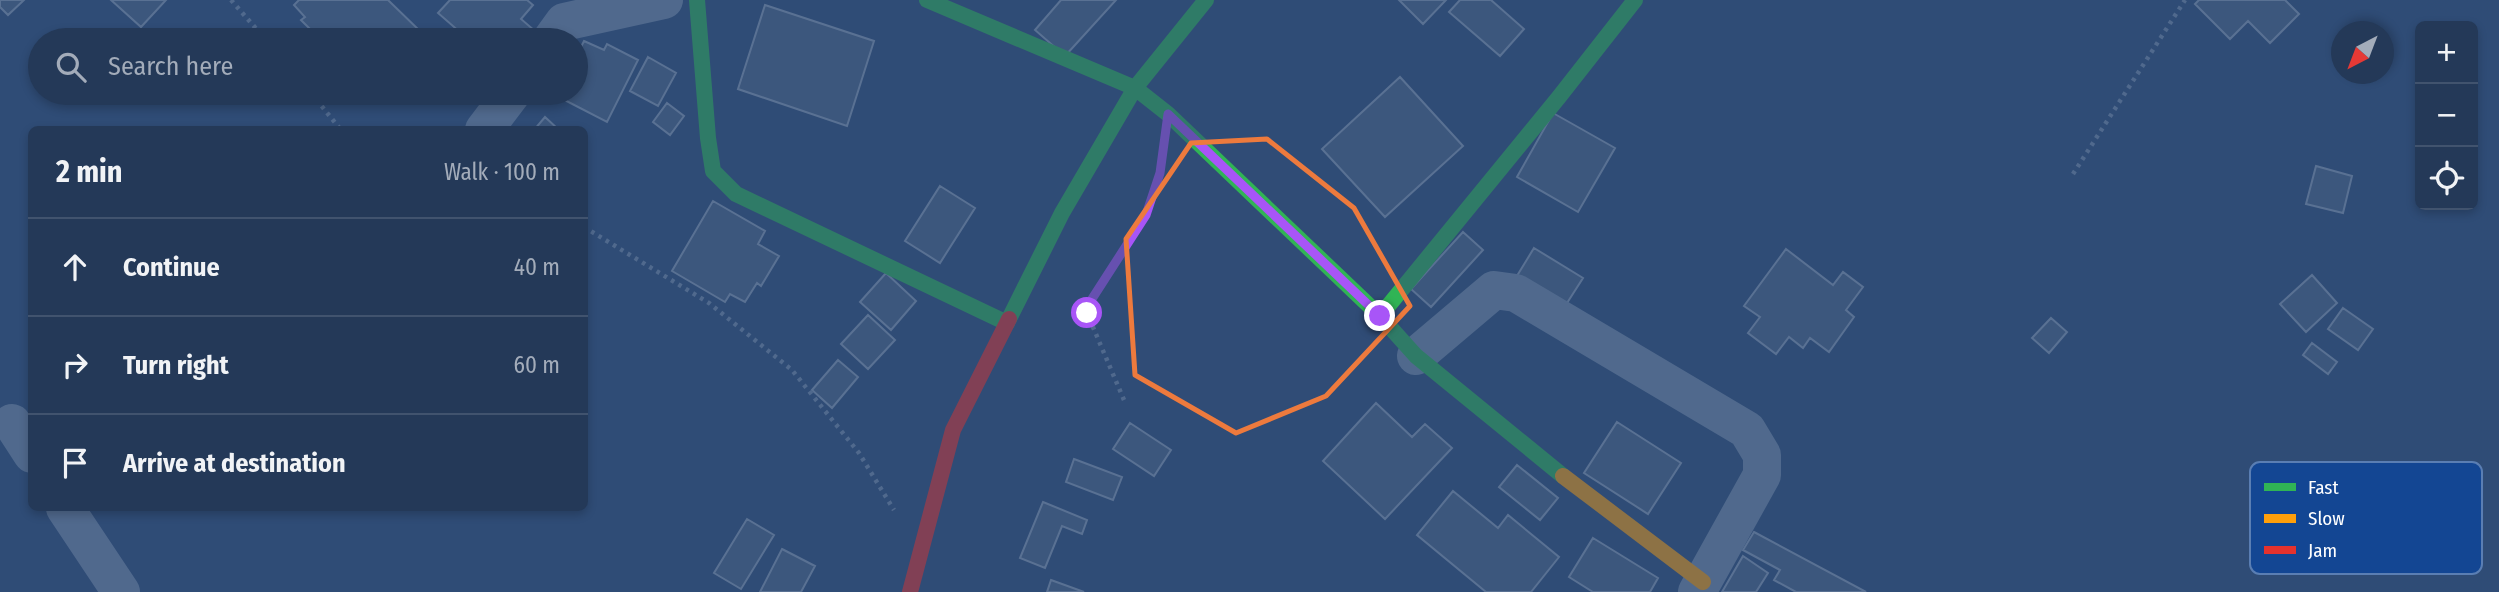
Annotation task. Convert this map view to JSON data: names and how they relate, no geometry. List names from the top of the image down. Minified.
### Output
{"legend":["Fast","Slow","Jam"],"north":"bottom left","page":{"map_buttons":["+","−"],"search":"Search here","heading":["2 min","Walk · 100 m"],"list":[["Continue","40 m"],["Turn right","60 m"],"Arrive at destination"]}}
